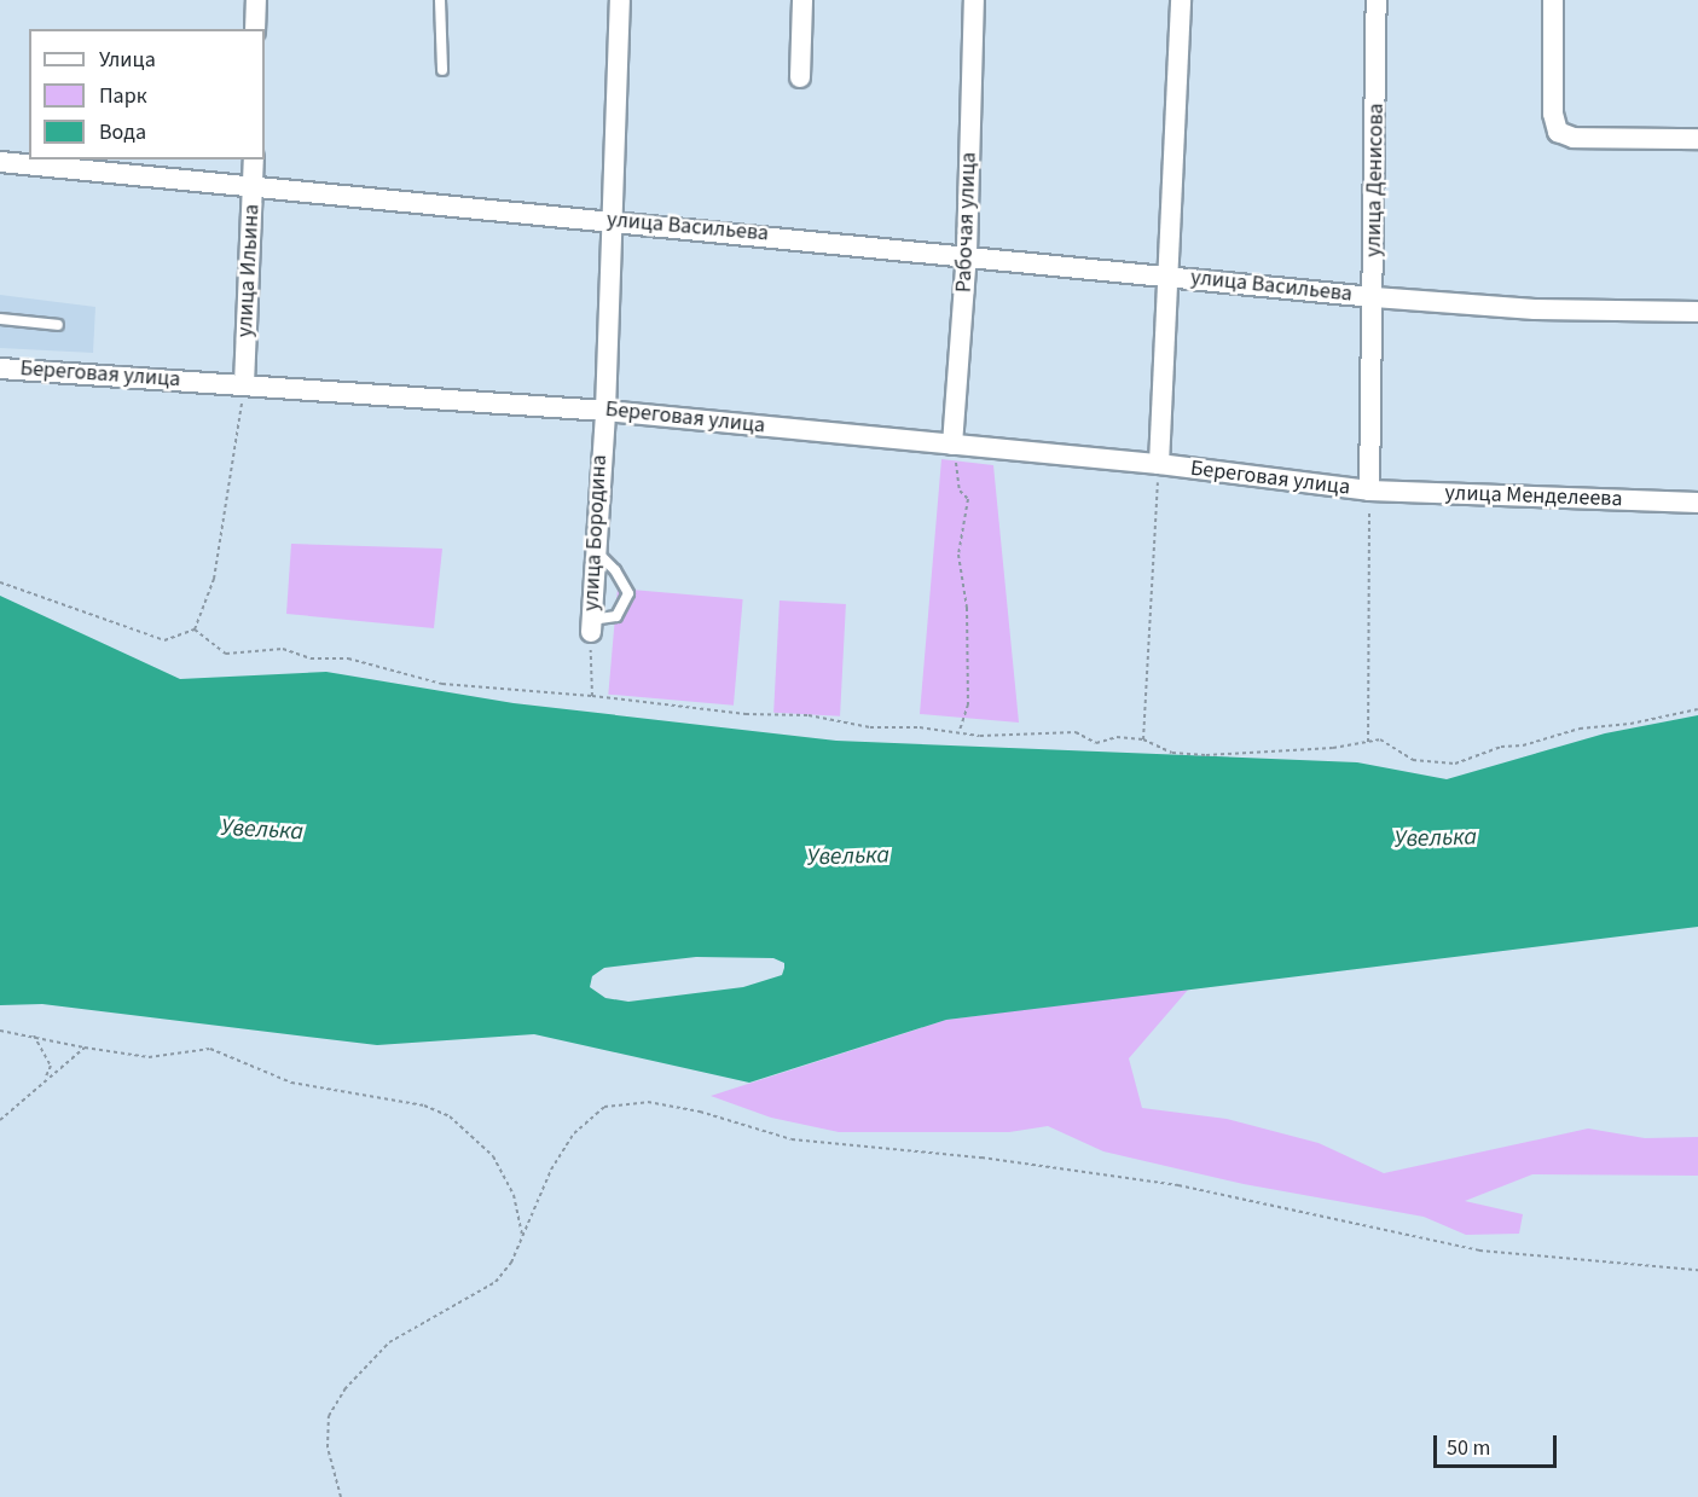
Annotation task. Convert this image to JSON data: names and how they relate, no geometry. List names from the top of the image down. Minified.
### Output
{"streets":{"street":["улица Денисова","Рабочая улица","улица Васильева","улица Ильина","Береговая улица","улица Менделеева","улица Бородина"]},"crossings":[["улица Денисова","улица Васильева"],["улица Денисова","Береговая улица"],["улица Денисова","улица Менделеева"],["Рабочая улица","улица Васильева"],["Рабочая улица","Береговая улица"],["улица Васильева","улица Ильина"],["улица Васильева","улица Бородина"],["улица Ильина","Береговая улица"],["Береговая улица","улица Менделеева"],["Береговая улица","улица Бородина"]],"water":["Увелька"],"legend":["Улица","Парк","Вода"],"scale_bar":"50 m"}
